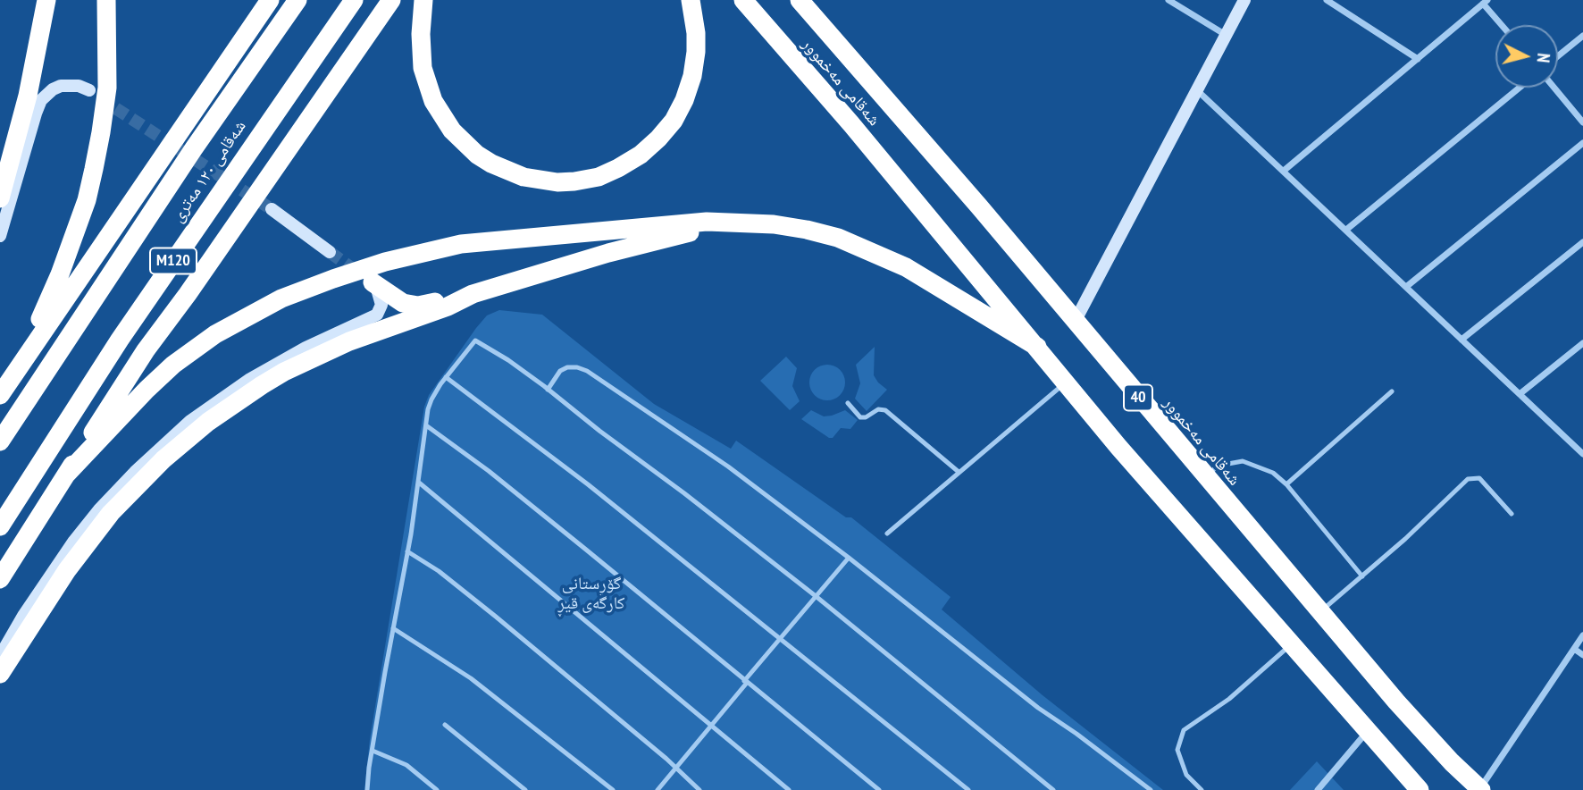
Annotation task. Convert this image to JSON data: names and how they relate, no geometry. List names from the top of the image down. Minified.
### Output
{"streets":{"highway":["شەقامی مەخموور","شەقامی ١٢٠ مەتری","M120","40"]},"parks":["گۆڕستانی کارگەی قیڕ"],"north":"right"}
